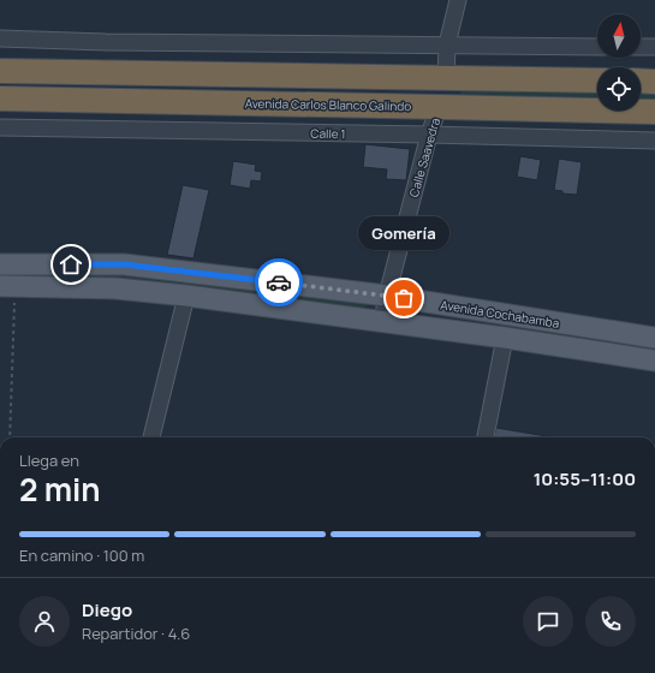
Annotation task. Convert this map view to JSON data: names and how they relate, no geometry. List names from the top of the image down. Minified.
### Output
{"streets":{"highway":["Avenida Carlos Blanco Galindo"],"main road":["Avenida Cochabamba"],"street":["Calle 1","Calle Saavedra"]},"crossings":[["Avenida Carlos Blanco Galindo","Calle Saavedra"],["Calle 1","Calle Saavedra"],["Calle Saavedra","Avenida Cochabamba"]],"places":["Gomería"],"north":"top","page":{"bubble":"Gomería","heading":["2 min","Llega en","10:55–11:00"],"panel":["Diego","Repartidor · 4.6"],"bar":"En camino · 100 m"}}
